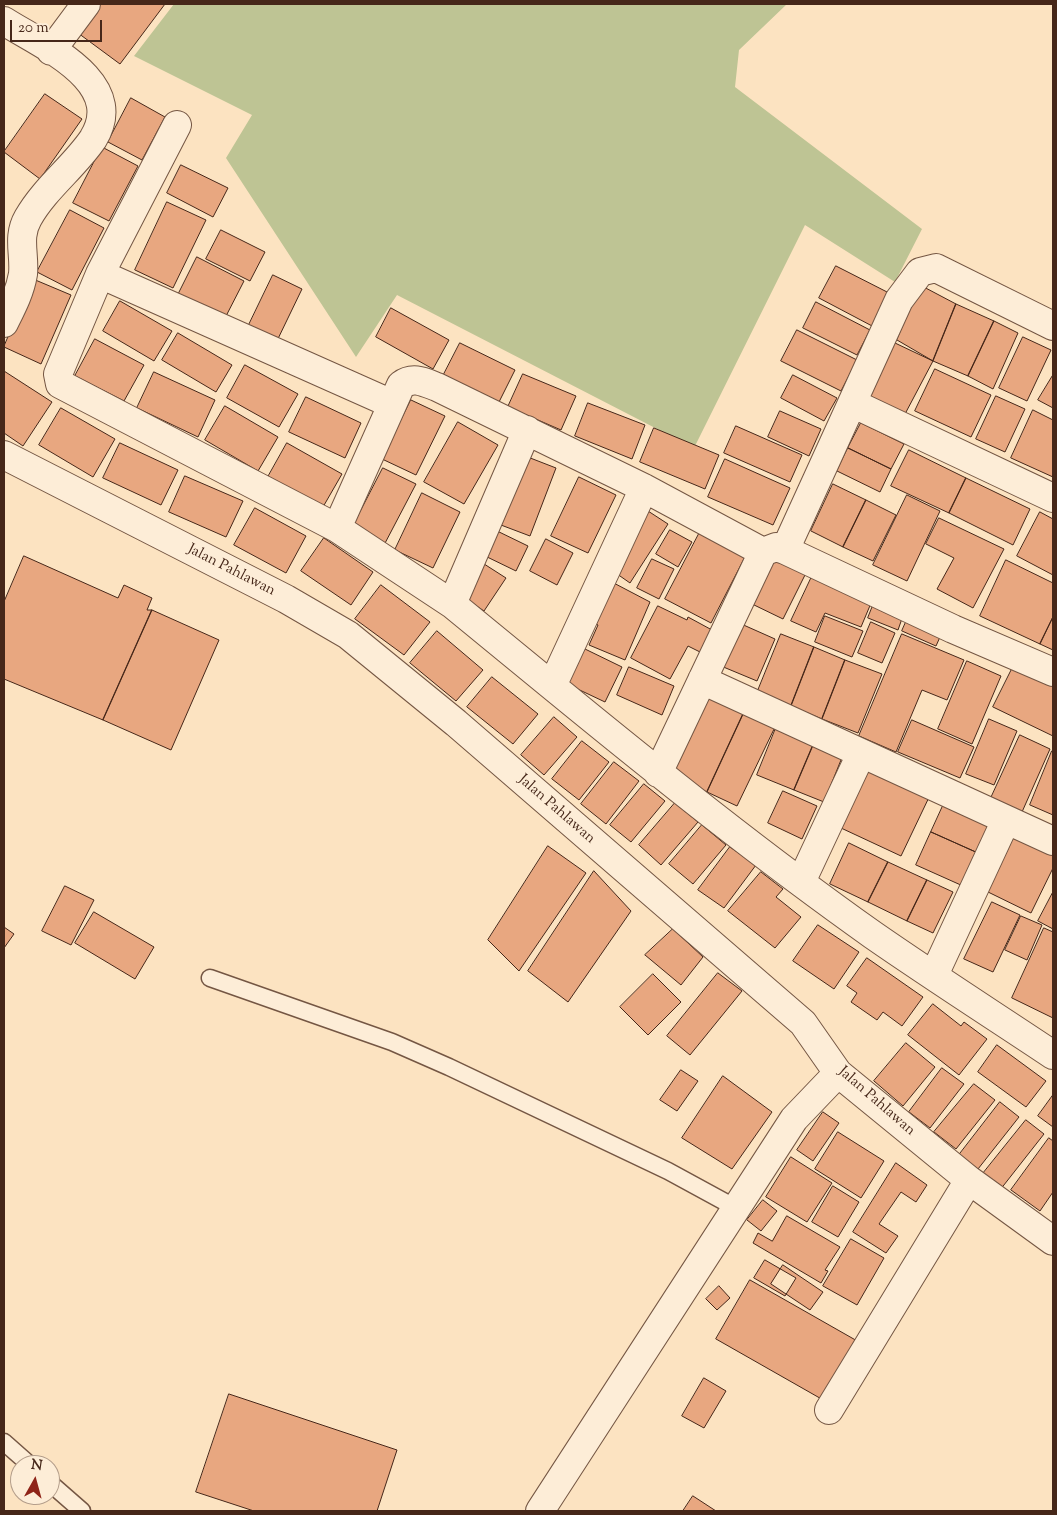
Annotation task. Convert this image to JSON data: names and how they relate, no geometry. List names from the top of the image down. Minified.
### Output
{"streets":{"street":["Jalan Pahlawan"]},"scale_bar":"20 m","north":"top"}
